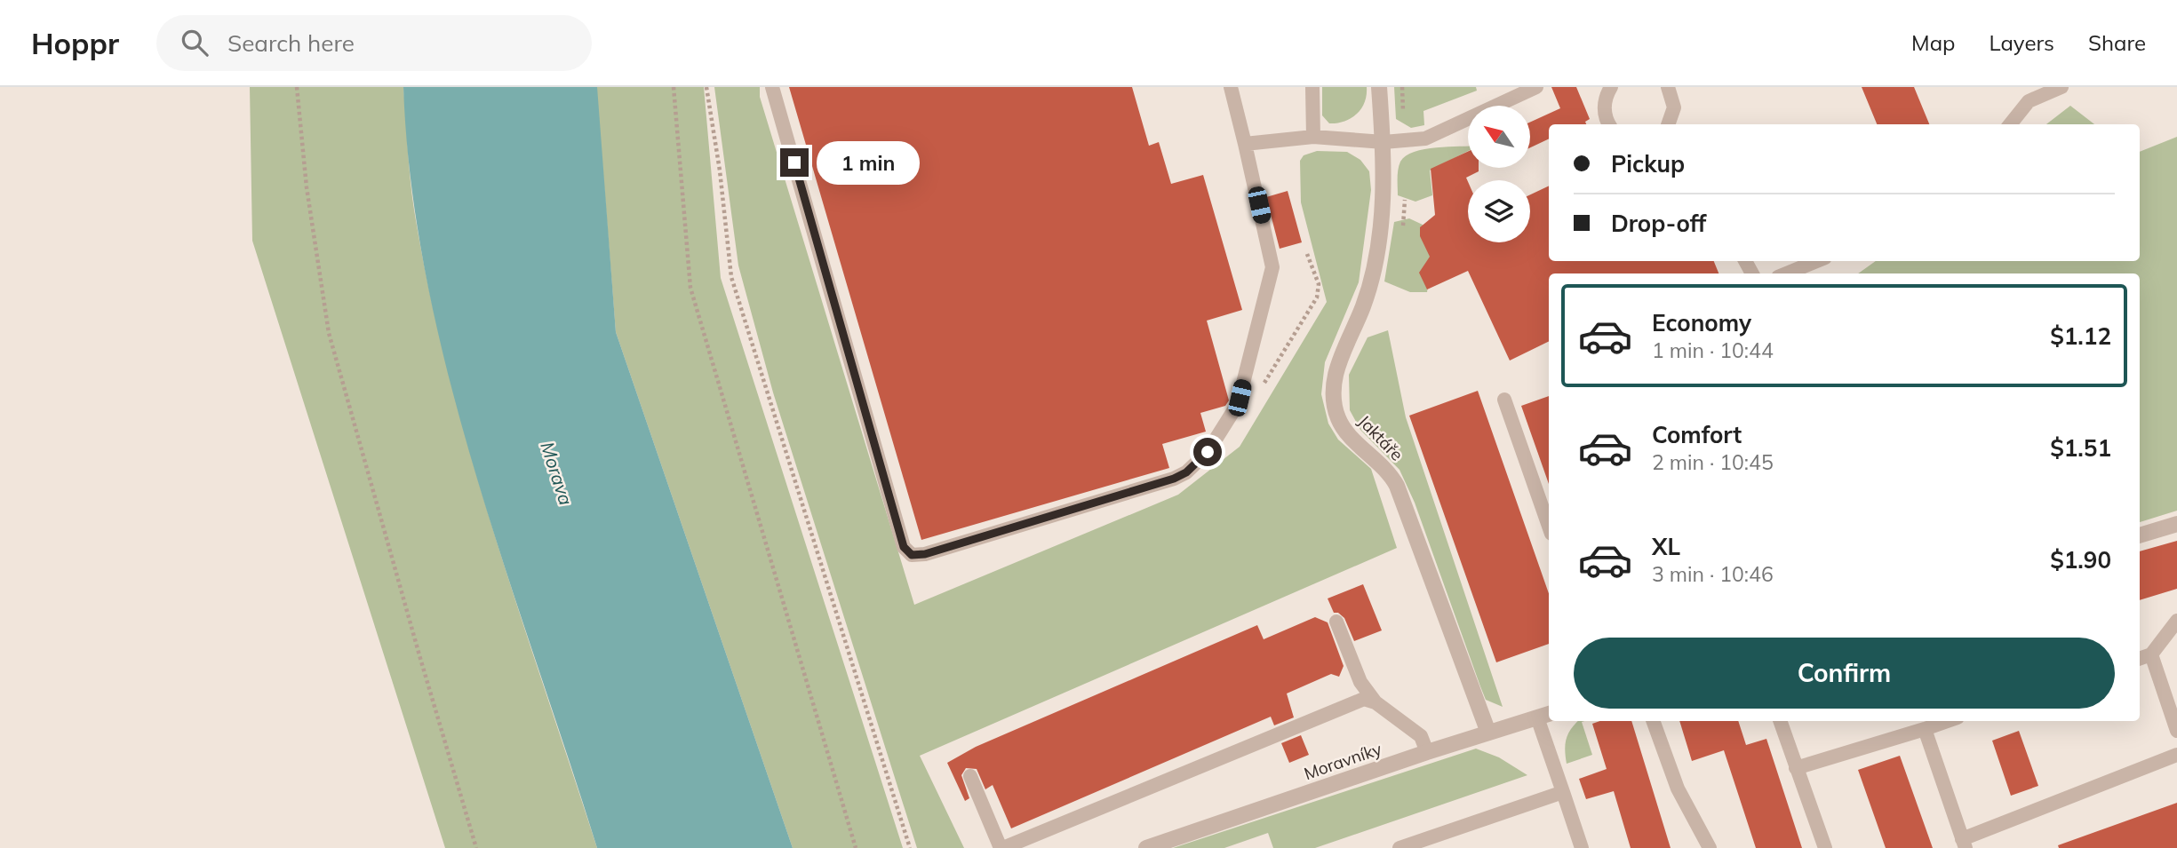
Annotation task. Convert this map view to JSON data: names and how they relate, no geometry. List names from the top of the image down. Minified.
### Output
{"streets":{"street":["Jaktáře","Moravníky"]},"crossings":[["Jaktáře","Moravníky"]],"water":["Morava"],"north":"top left","page":{"header":"Hoppr","search":"Search here","nav":["Map","Layers","Share"],"banner":["Pickup","Drop-off"],"bubble":"1 min","list":[{"name":"Economy","note":"1 min · 10:44","value":"$1.12"},{"name":"Comfort","note":"2 min · 10:45","value":"$1.51"},{"name":"XL","note":"3 min · 10:46","value":"$1.90"}],"buttons":"Confirm"}}
